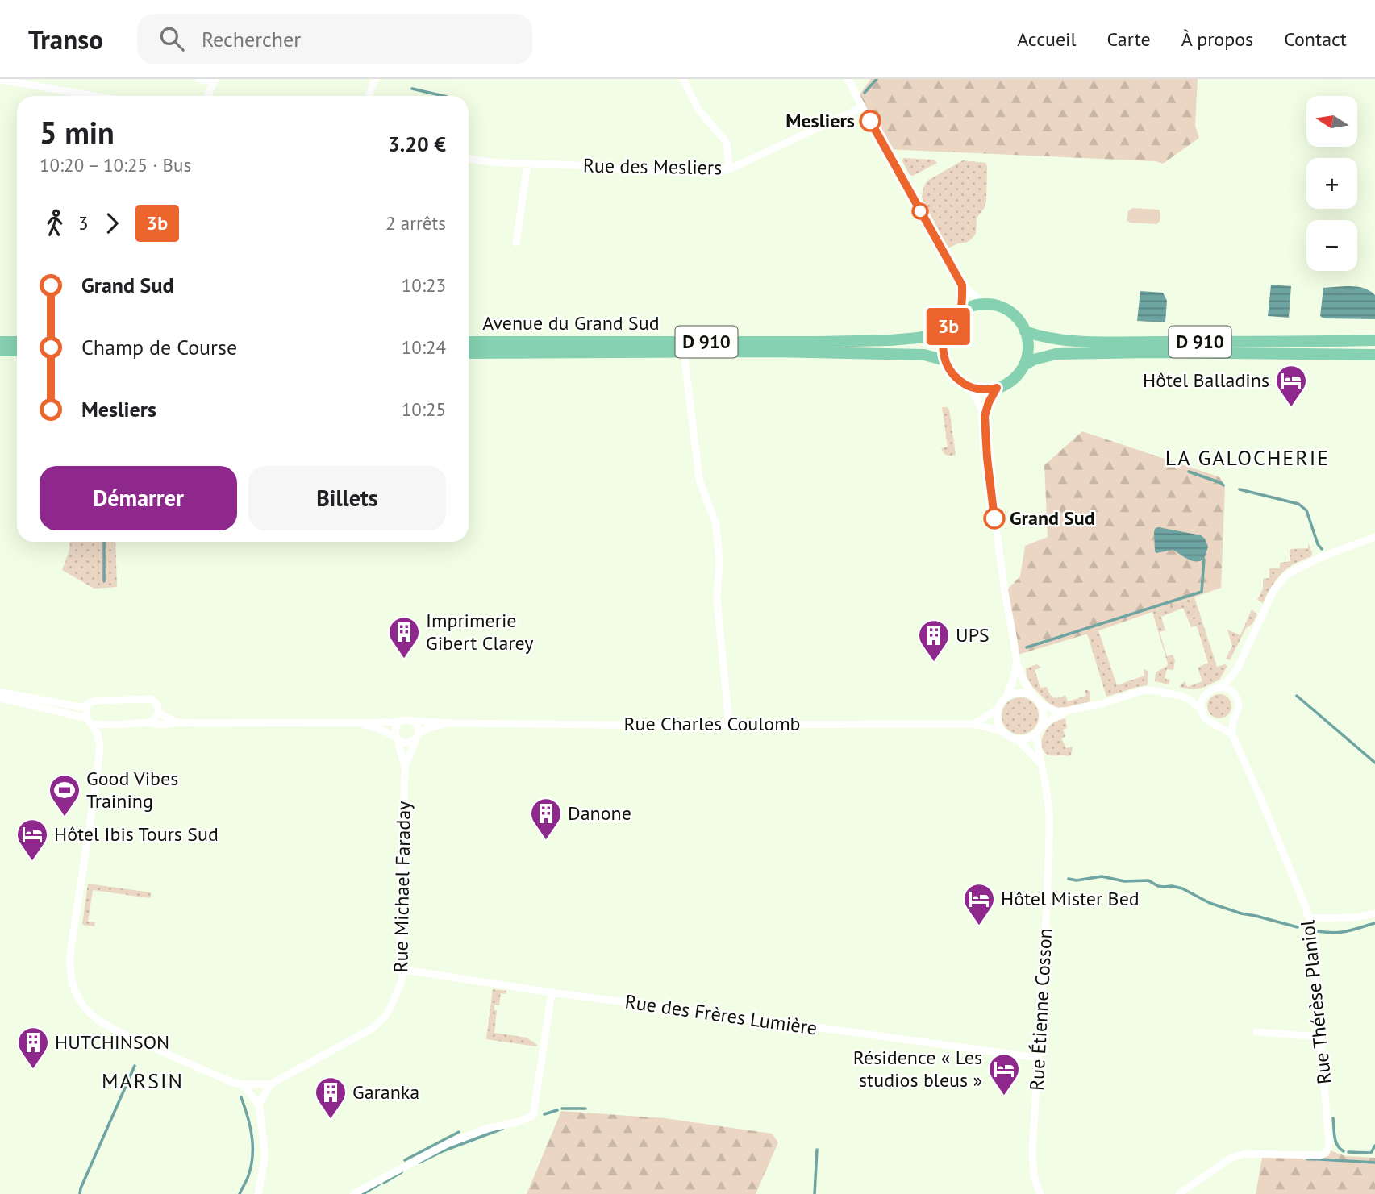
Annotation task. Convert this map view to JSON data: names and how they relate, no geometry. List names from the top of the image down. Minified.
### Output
{"streets":{"main road":["Avenue du Grand Sud","D 910"],"street":["Rue des Mesliers","Rue Charles Coulomb","Rue Michael Faraday","Rue Thérèse Planiol","Rue Étienne Cosson","Rue des Frères Lumière"]},"crossings":[["Avenue du Grand Sud","D 910"],["Rue Charles Coulomb","Rue Michael Faraday"],["Rue Charles Coulomb","Rue Étienne Cosson"],["Rue Michael Faraday","Rue des Frères Lumière"],["Rue Étienne Cosson","Rue des Frères Lumière"]],"districts":["LA GALOCHERIE","MARSIN"],"places":{"other":["Mesliers","Grand Sud"],"hotel":["Hôtel Balladins","Hôtel Ibis Tours Sud","Hôtel Mister Bed","Résidence « Les studios bleus »"],"building":["Imprimerie Gibert Clarey","UPS","Danone","HUTCHINSON","Garanka"],"sports":["Good Vibes Training"]},"lines":["bus line 3b"],"north":"left","page":{"header":"Transo","search":"Rechercher","nav":["Accueil","Carte","À propos","Contact"],"on_map":"3b","map_buttons":["+","−"],"heading":["5 min","10:20 – 10:25 · Bus","3.20 €"],"legs":["3","3b","2 arrêts"],"list":[{"name":"Grand Sud","value":"10:23"},{"name":"Champ de Course","value":"10:24"},{"name":"Mesliers","value":"10:25"}],"buttons":["Démarrer","Billets"]}}
